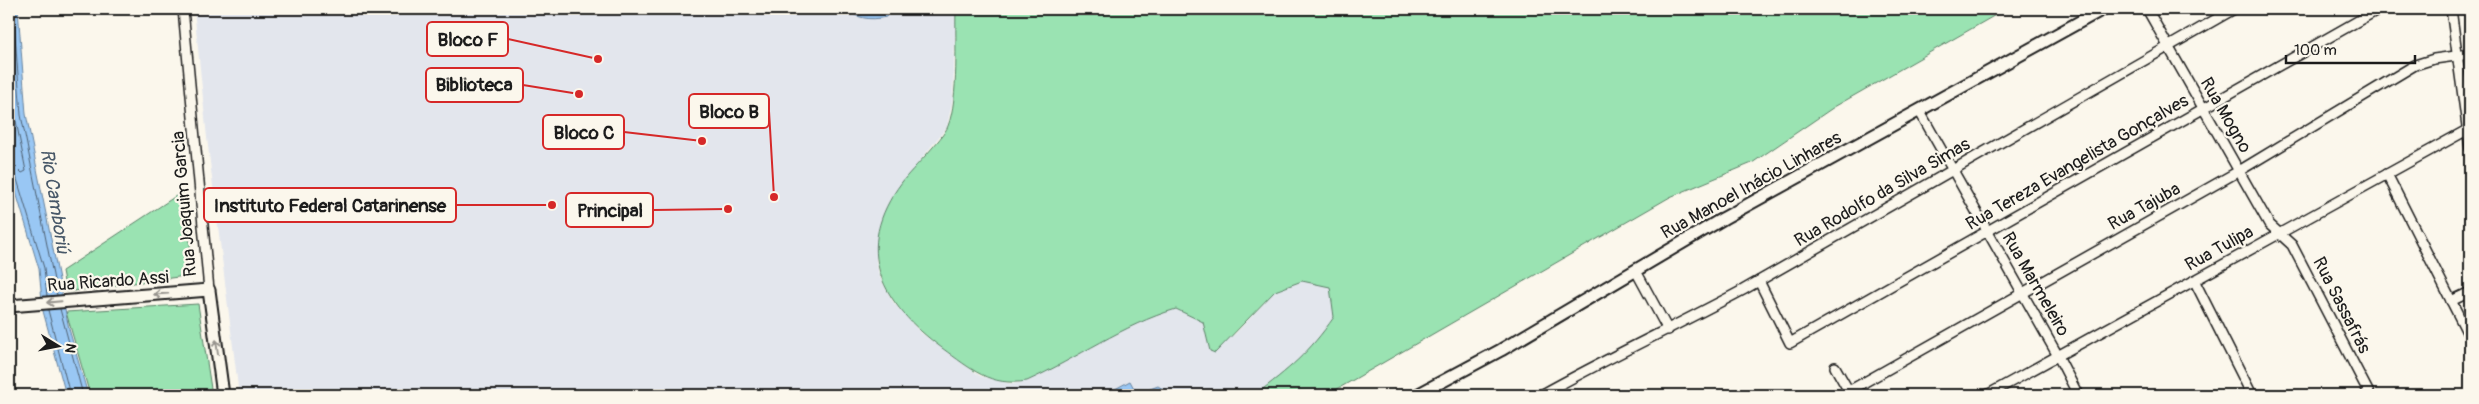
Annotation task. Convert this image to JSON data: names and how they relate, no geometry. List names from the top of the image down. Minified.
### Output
{"streets":{"main road":["Rua Manoel Inácio Linhares","Rua Joaquim Garcia","Rua Ricardo Assi"],"street":["Rua Mogno","Rua Tereza Evangelista Gonçalves","Rua Rodolfo da Silva Simas","Rua Tajuba","Rua Tulipa","Rua Marmeleiro","Rua Sassafrás"]},"crossings":[["Rua Mogno","Rua Tereza Evangelista Gonçalves"],["Rua Mogno","Rua Rodolfo da Silva Simas"],["Rua Mogno","Rua Tajuba"],["Rua Mogno","Rua Tulipa"],["Rua Mogno","Rua Sassafrás"],["Rua Tereza Evangelista Gonçalves","Rua Rodolfo da Silva Simas"],["Rua Tereza Evangelista Gonçalves","Rua Marmeleiro"],["Rua Manoel Inácio Linhares","Rua Marmeleiro"],["Rua Rodolfo da Silva Simas","Rua Marmeleiro"],["Rua Joaquim Garcia","Rua Ricardo Assi"],["Rua Tajuba","Rua Marmeleiro"],["Rua Tulipa","Rua Marmeleiro"],["Rua Tulipa","Rua Sassafrás"]],"one_way":["Rua Ricardo Assi"],"water":["Rio Camboriú"],"places":["Bloco F","Biblioteca","Bloco C","Bloco B","Instituto Federal Catarinense","Principal"],"scale_bar":"100 m","north":"right"}
